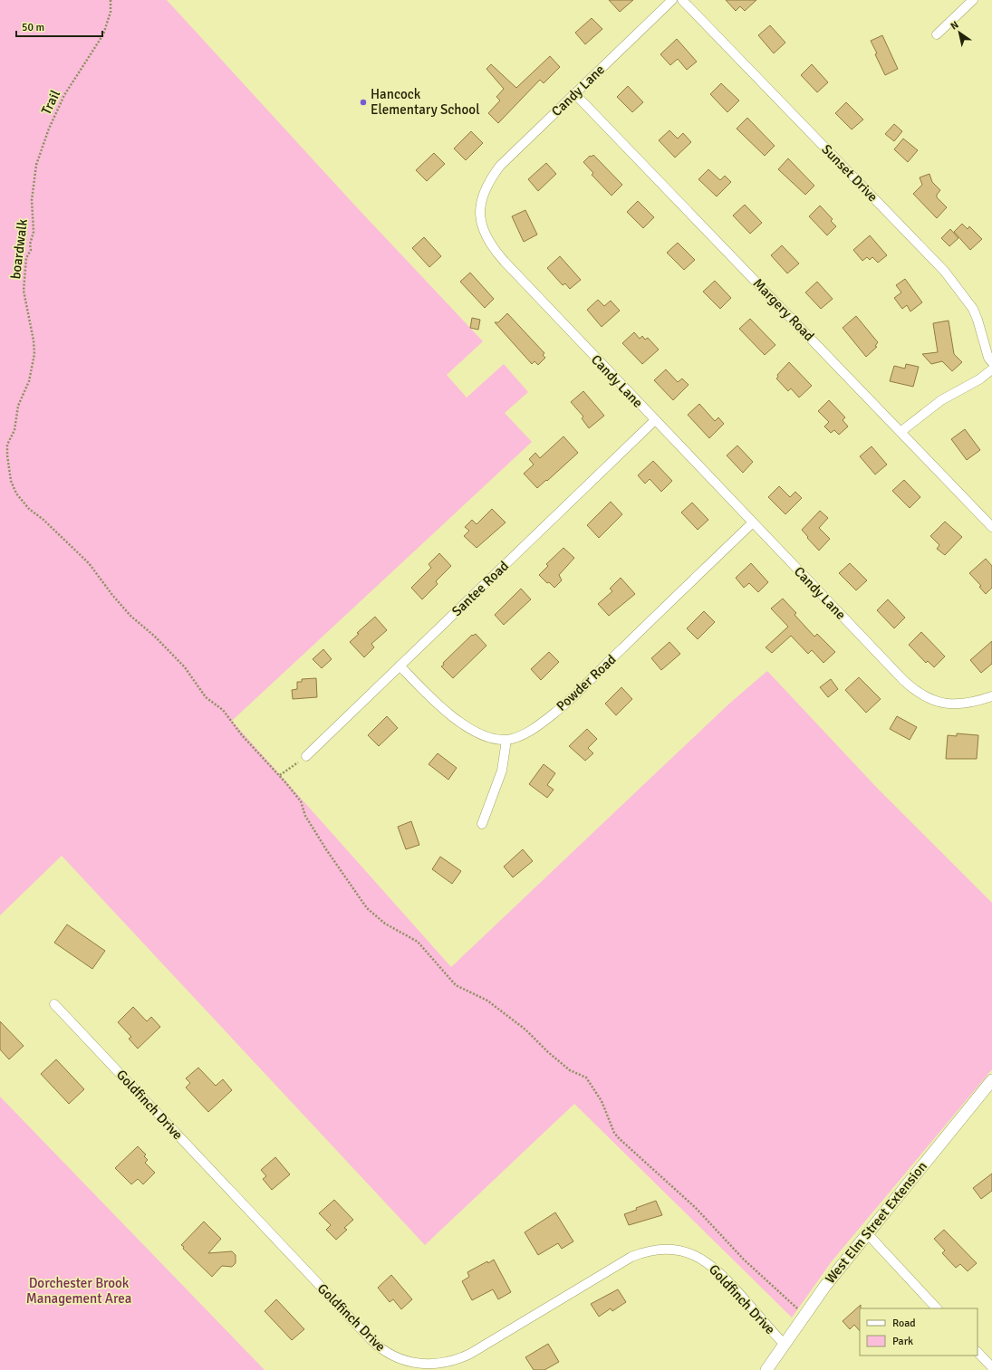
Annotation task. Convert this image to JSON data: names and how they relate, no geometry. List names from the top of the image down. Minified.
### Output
{"streets":{"street":["Candy Lane","Sunset Drive","Margery Road","Santee Road","Powder Road","Goldfinch Drive","West Elm Street Extension"],"path":["Trail","boardwalk"]},"crossings":[["Candy Lane","Margery Road"],["Candy Lane","Santee Road"],["Candy Lane","Powder Road"],["Trail","boardwalk"],["boardwalk","West Elm Street Extension"],["Goldfinch Drive","West Elm Street Extension"]],"parks":["Dorchester Brook Management Area"],"places":["Hancock Elementary School"],"legend":["Road","Park"],"scale_bar":"50 m","north":"top left"}
